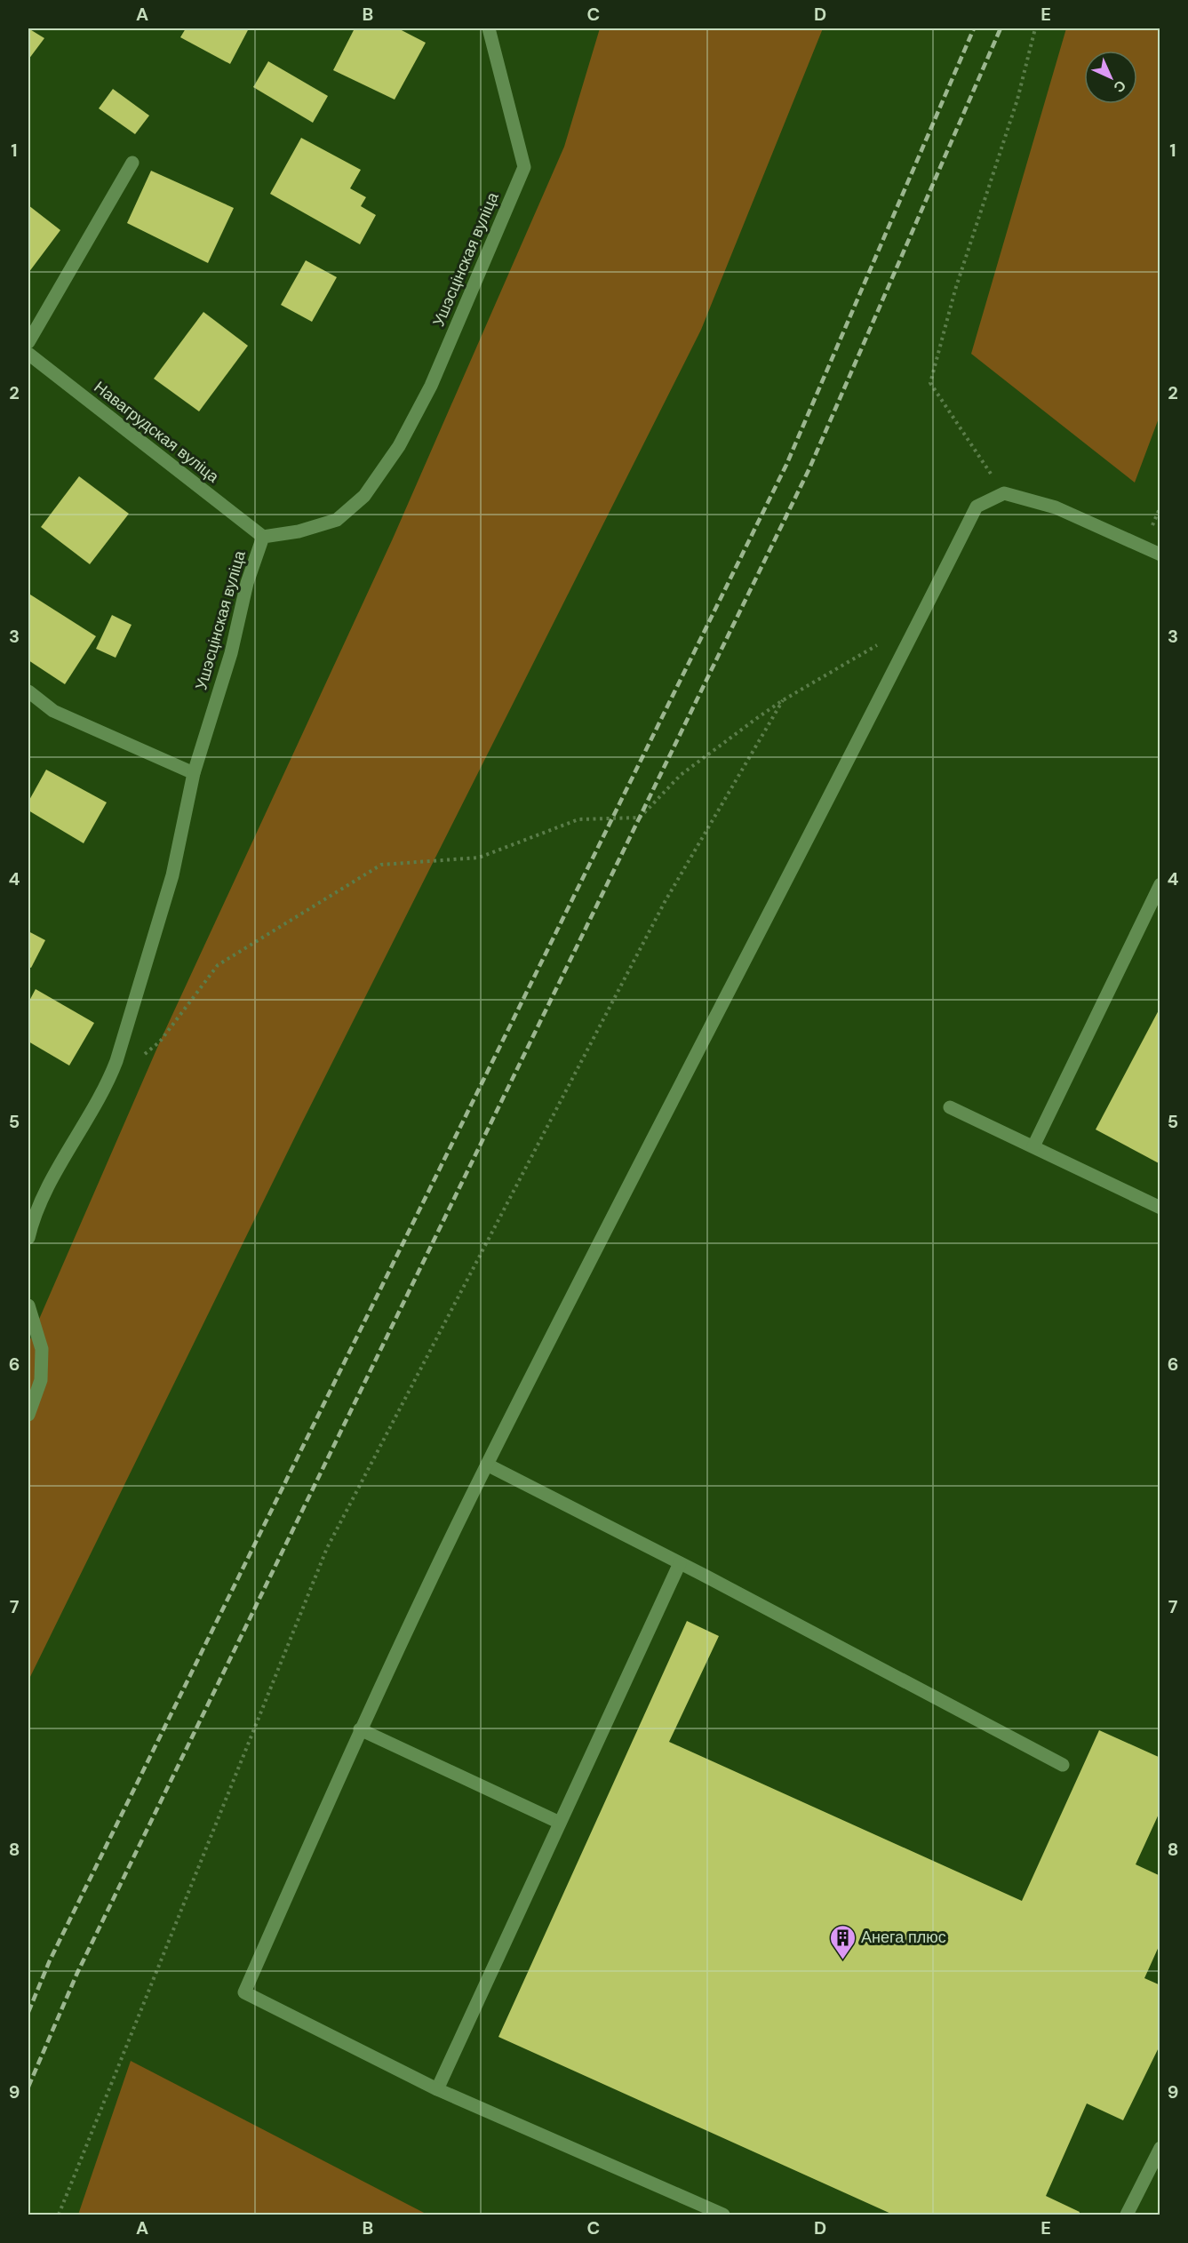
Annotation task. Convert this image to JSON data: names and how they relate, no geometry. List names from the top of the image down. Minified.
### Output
{"streets":{"street":["Ушэсцінская вуліца","Навагрудская вуліца"]},"crossings":[["Ушэсцінская вуліца","Навагрудская вуліца"]],"places":{"building":["Анега плюс"]},"north":"bottom right","grid":{"columns":["A","B","C","D","E"],"rows":["1","2","3","4","5","6","7","8","9"]}}
